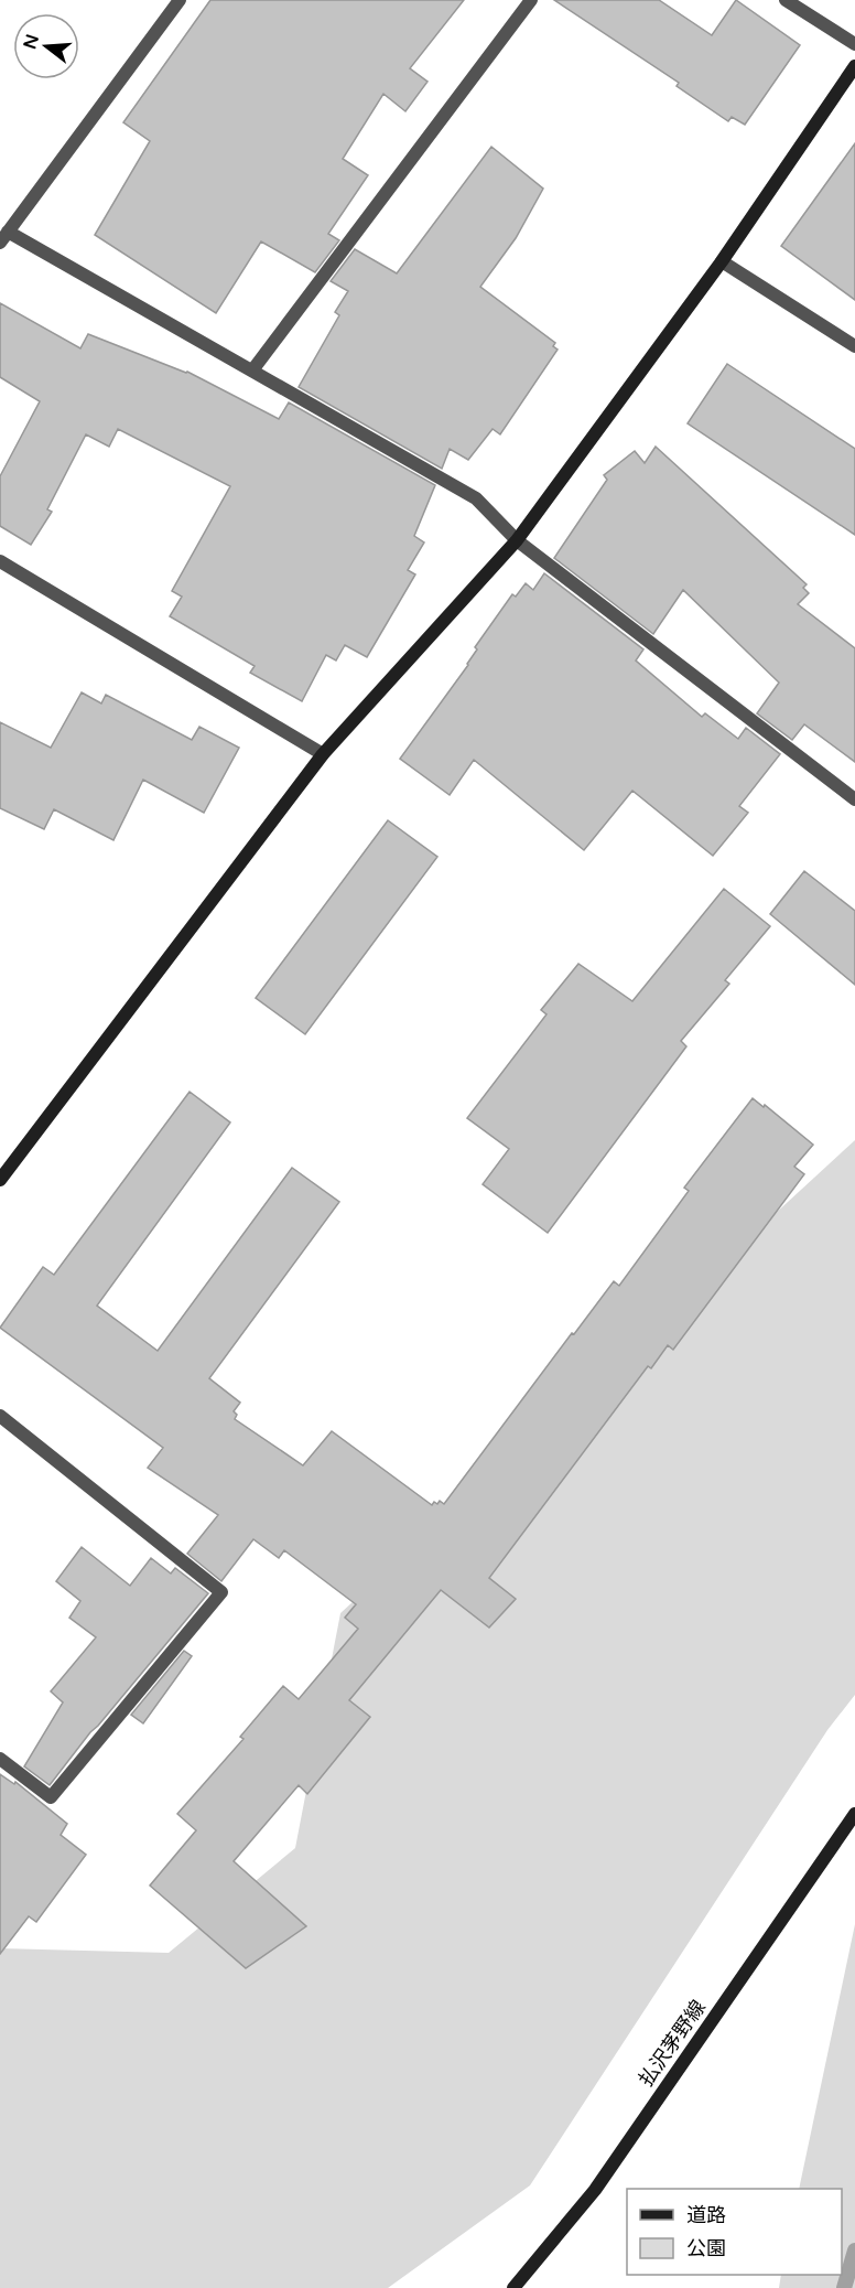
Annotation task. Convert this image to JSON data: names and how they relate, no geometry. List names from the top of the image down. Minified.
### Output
{"streets":{"street":["払沢茅野線"]},"legend":["道路","公園"],"north":"left"}
